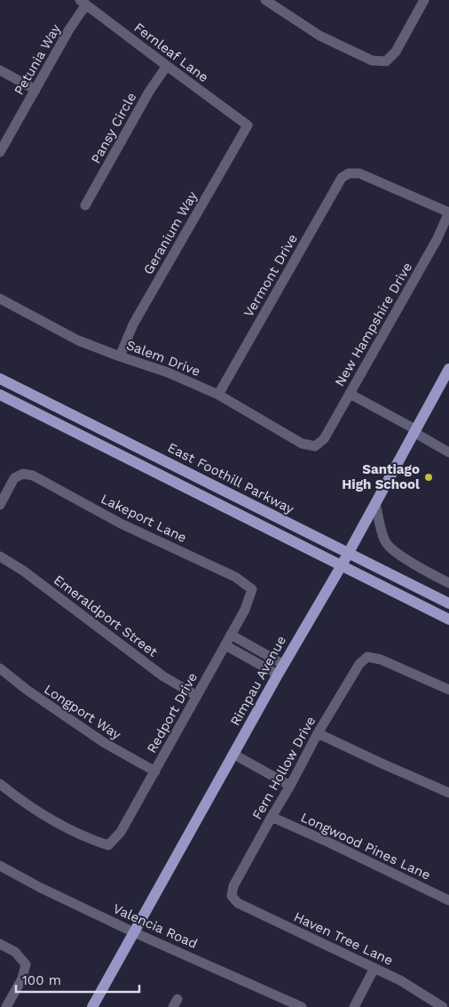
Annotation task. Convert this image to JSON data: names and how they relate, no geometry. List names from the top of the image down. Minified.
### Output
{"streets":{"main road":["East Foothill Parkway","Rimpau Avenue"],"street":["Fernleaf Lane","Petunia Way","Pansy Circle","Geranium Way","Vermont Drive","New Hampshire Drive","Salem Drive","Lakeport Lane","Emeraldport Street","Longport Way","Redport Drive","Fern Hollow Drive","Longwood Pines Lane","Valencia Road","Haven Tree Lane"]},"crossings":[["Fernleaf Lane","Petunia Way"],["Fernleaf Lane","Pansy Circle"],["Fernleaf Lane","Geranium Way"],["Geranium Way","Salem Drive"],["Vermont Drive","New Hampshire Drive"],["Vermont Drive","Salem Drive"],["New Hampshire Drive","Salem Drive"],["East Foothill Parkway","Rimpau Avenue"],["Lakeport Lane","Redport Drive"],["Emeraldport Street","Redport Drive"],["Rimpau Avenue","Valencia Road"],["Longport Way","Redport Drive"],["Fern Hollow Drive","Longwood Pines Lane"],["Fern Hollow Drive","Haven Tree Lane"]],"places":["Santiago High School"],"scale_bar":"100 m"}
